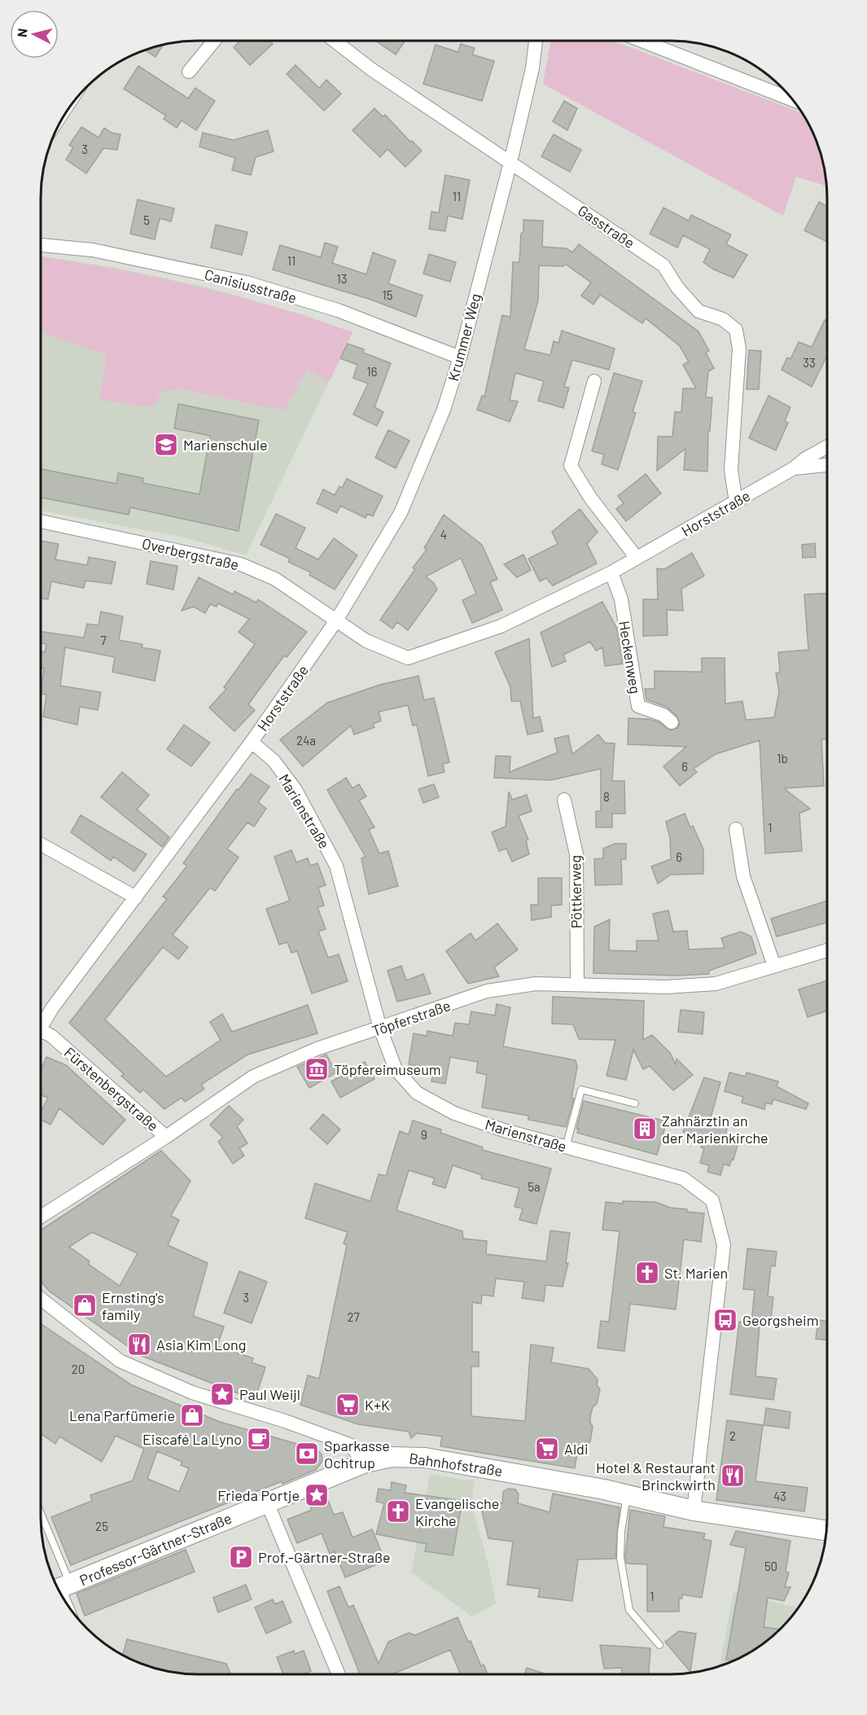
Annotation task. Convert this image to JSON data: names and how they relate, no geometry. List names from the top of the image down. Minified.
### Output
{"streets":{"street":["Gasstraße","Canisiusstraße","Krummer Weg","Horststraße","Overbergstraße","Heckenweg","Marienstraße","Pöttkerweg","Töpferstraße","Fürstenbergstraße","Bahnhofstraße","Professor-Gärtner-Straße"]},"crossings":[["Gasstraße","Krummer Weg"],["Gasstraße","Horststraße"],["Canisiusstraße","Krummer Weg"],["Krummer Weg","Horststraße"],["Krummer Weg","Overbergstraße"],["Horststraße","Overbergstraße"],["Horststraße","Heckenweg"],["Horststraße","Marienstraße"],["Marienstraße","Töpferstraße"],["Marienstraße","Bahnhofstraße"],["Pöttkerweg","Töpferstraße"],["Töpferstraße","Fürstenbergstraße"],["Bahnhofstraße","Professor-Gärtner-Straße"]],"places":{"school or university":["Marienschule"],"museum":["Töpfereimuseum"],"building":["Zahnärztin an der Marienkirche"],"church":["St. Marien","Evangelische Kirche"],"shop":["Ernsting's family","Lena Parfümerie"],"bus stop":["Georgsheim"],"restaurant":["Asia Kim Long","Hotel & Restaurant Brinckwirth"],"place":["Paul Weijl","Frieda Portje"],"supermarket":["K+K","Aldi"],"cafe":["Eiscafé La Lyno"],"bank":["Sparkasse Ochtrup"],"parking":["Prof.-Gärtner-Straße"]},"house_numbers":["3","11","5","11","13","15","33","16","4","7","24a","1b","6","8","1","6","9","5a","3","27","20","2","43","25","50","1"],"north":"left"}
